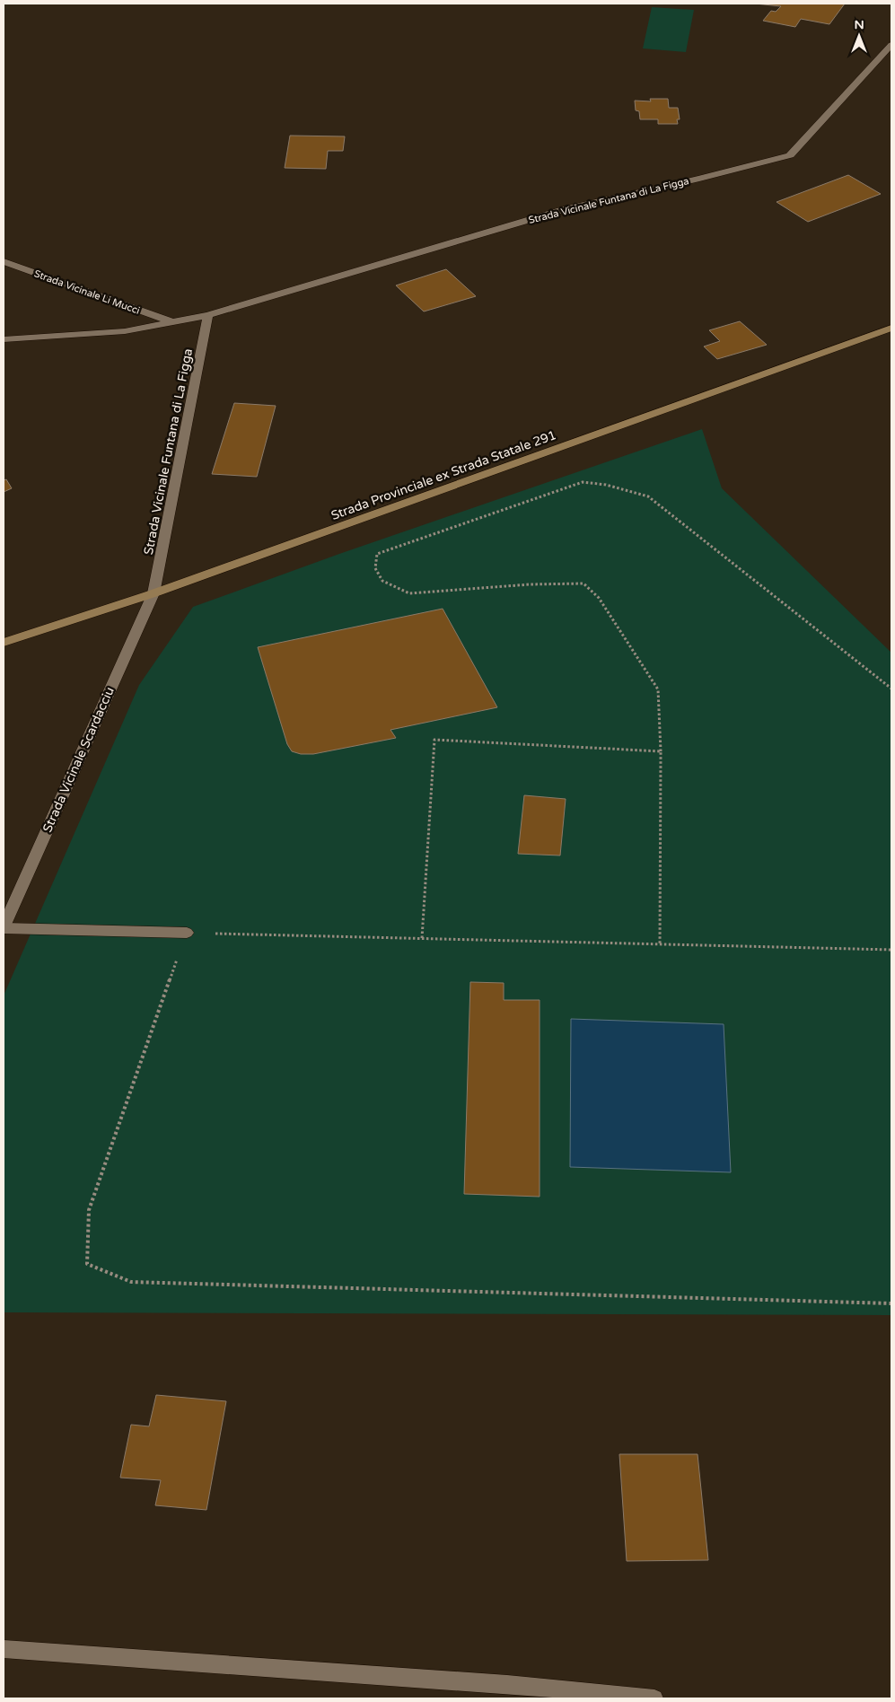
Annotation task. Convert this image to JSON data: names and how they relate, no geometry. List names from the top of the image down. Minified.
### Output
{"streets":{"street":["Strada Vicinale Funtana di La Figga","Strada Vicinale Li Mucci","Strada Provinciale ex Strada Statale 291","Strada Vicinale Scardacciu"]},"crossings":[["Strada Vicinale Funtana di La Figga","Strada Vicinale Li Mucci"],["Strada Vicinale Funtana di La Figga","Strada Provinciale ex Strada Statale 291"],["Strada Vicinale Funtana di La Figga","Strada Vicinale Scardacciu"],["Strada Provinciale ex Strada Statale 291","Strada Vicinale Scardacciu"]],"north":"top"}
